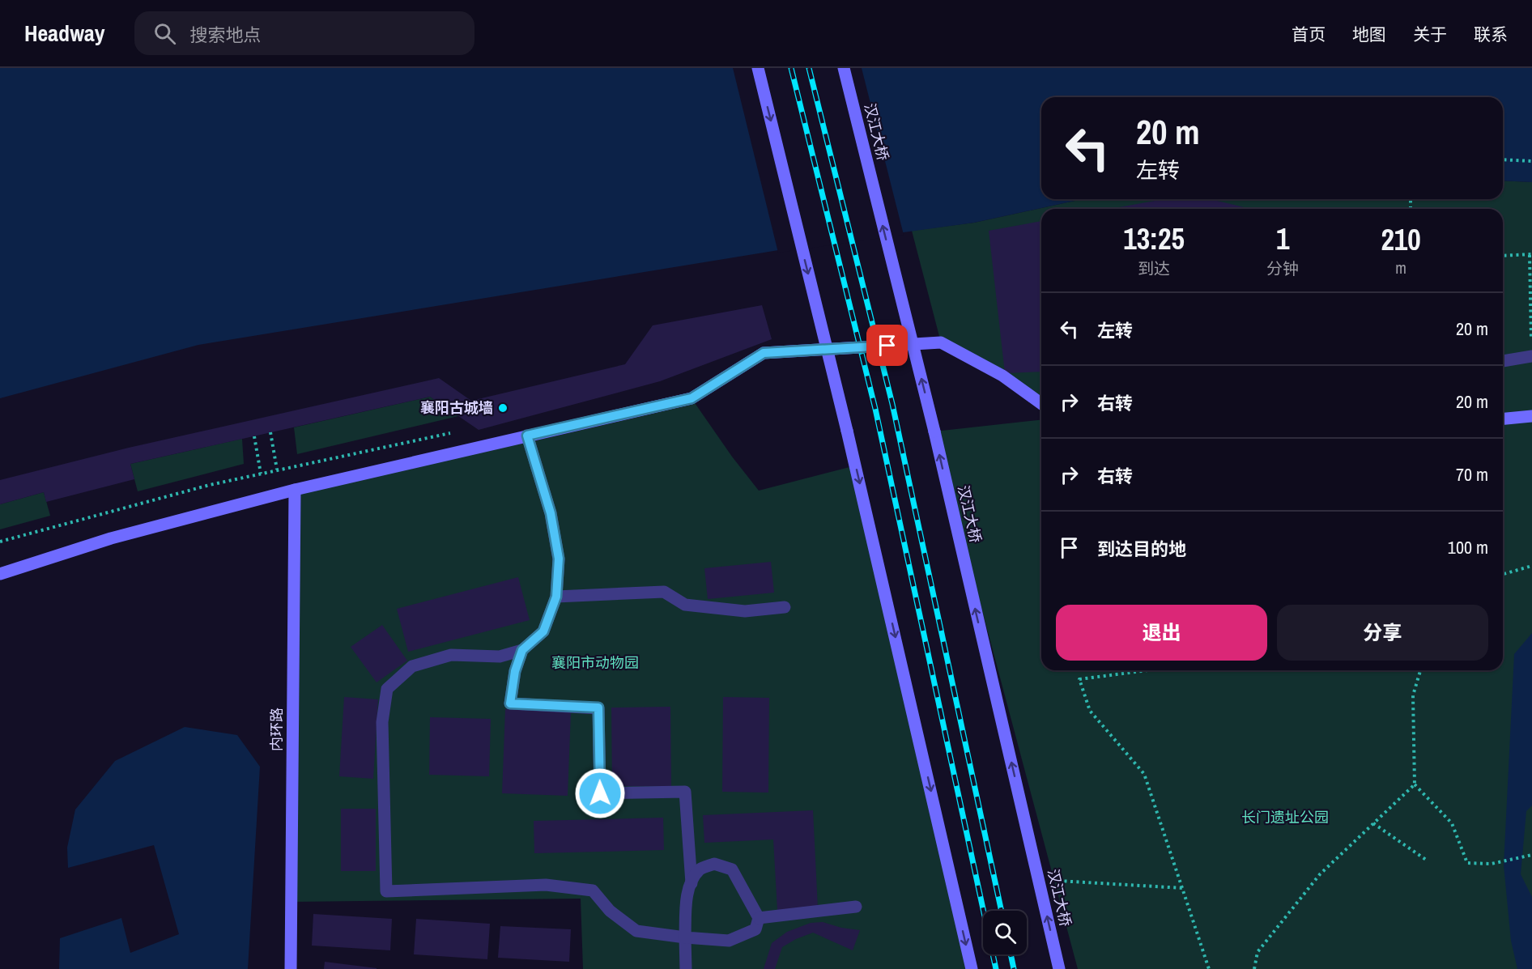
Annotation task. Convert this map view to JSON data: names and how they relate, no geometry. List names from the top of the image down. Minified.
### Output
{"streets":{"main road":["汉江大桥","内环路"]},"parks":["襄阳市动物园","长门遗址公园"],"places":["襄阳古城墙"],"page":{"header":"Headway","search":"搜索地点","nav":["首页","地图","关于","联系"],"turn":["20 m","左转"],"eta":["13:25","到达","1","分钟","210","m"],"list":[{"name":"左转","value":"20 m"},{"name":"右转","value":"20 m"},{"name":"右转","value":"70 m"},{"name":"到达目的地","value":"100 m"}],"buttons":["退出","分享"]}}
